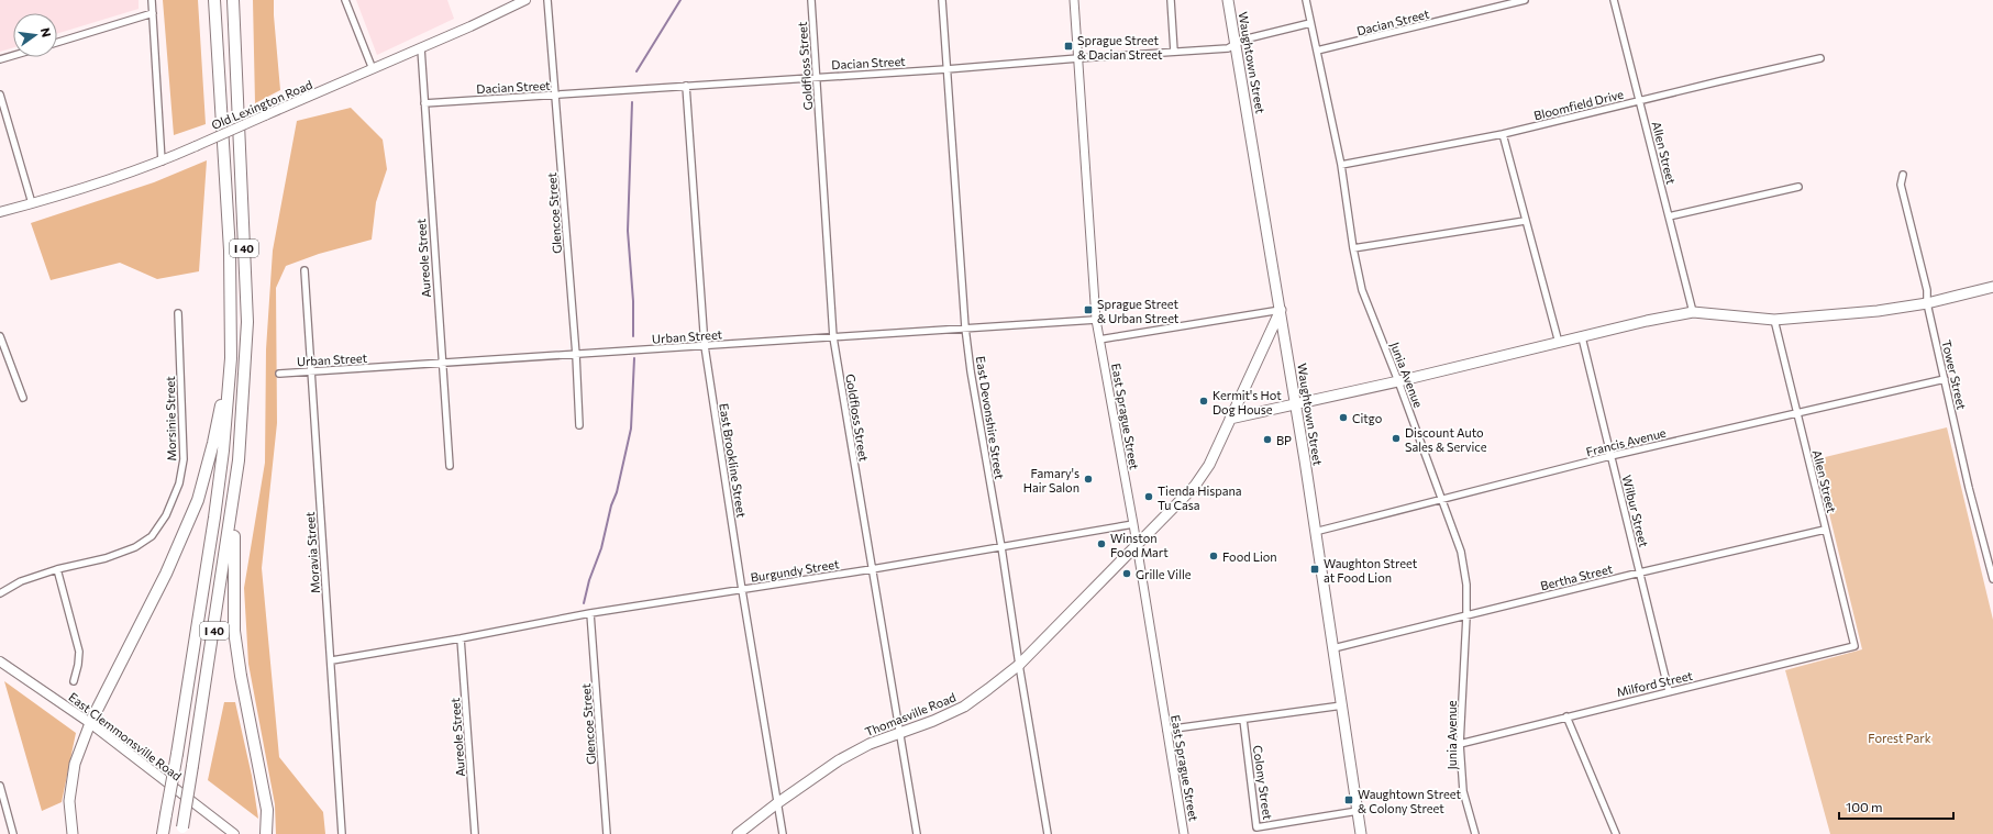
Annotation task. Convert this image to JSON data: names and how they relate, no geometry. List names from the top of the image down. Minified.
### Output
{"streets":{"highway":["I 40"],"main road":["Waughtown Street","Old Lexington Road","Thomasville Road","East Clemmonsville Road"],"street":["Dacian Street","Goldfloss Street","Bloomfield Drive","Allen Street","Glencoe Street","Aureole Street","Urban Street","Junia Avenue","Tower Street","East Sprague Street","East Devonshire Street","Morsinie Street","Francis Avenue","East Brookline Street","Wilbur Street","Moravia Street","Burgundy Street","Bertha Street","Milford Street","Colony Street"]},"crossings":[["Dacian Street","Waughtown Street"],["Dacian Street","Goldfloss Street"],["Dacian Street","Glencoe Street"],["Dacian Street","Aureole Street"],["Dacian Street","Junia Avenue"],["Dacian Street","East Sprague Street"],["Dacian Street","East Devonshire Street"],["Dacian Street","East Brookline Street"],["Waughtown Street","Francis Avenue"],["Waughtown Street","Bertha Street"],["Waughtown Street","Thomasville Road"],["Waughtown Street","Colony Street"],["Goldfloss Street","Urban Street"],["Goldfloss Street","Burgundy Street"],["Goldfloss Street","Thomasville Road"],["Old Lexington Road","Aureole Street"],["Bloomfield Drive","Allen Street"],["Bloomfield Drive","Junia Avenue"],["Allen Street","Francis Avenue"],["Allen Street","Bertha Street"],["Allen Street","Milford Street"],["Glencoe Street","Urban Street"],["Glencoe Street","Burgundy Street"],["Aureole Street","Urban Street"],["Aureole Street","Burgundy Street"],["Urban Street","East Sprague Street"],["Urban Street","East Devonshire Street"],["Urban Street","East Brookline Street"],["Urban Street","Moravia Street"],["Junia Avenue","Francis Avenue"],["Junia Avenue","Bertha Street"],["Junia Avenue","Milford Street"],["Tower Street","Francis Avenue"],["East Sprague Street","Burgundy Street"],["East Sprague Street","Thomasville Road"],["East Devonshire Street","Burgundy Street"],["East Devonshire Street","Thomasville Road"],["Francis Avenue","Wilbur Street"],["East Brookline Street","Burgundy Street"],["East Brookline Street","Thomasville Road"],["Wilbur Street","Bertha Street"],["Wilbur Street","Milford Street"],["Moravia Street","Burgundy Street"]],"parks":["Forest Park"],"places":{"transit":["Sprague Street & Dacian Street","Sprague Street & Urban Street","Waughton Street at Food Lion","Waughtown Street & Colony Street"],"other":["Kermit's Hot Dog House","Citgo","Discount Auto Sales & Service","BP","Famary's Hair Salon","Tienda Hispana Tu Casa","Winston Food Mart","Food Lion","Grille Ville"]},"scale_bar":"100 m","north":"right"}
